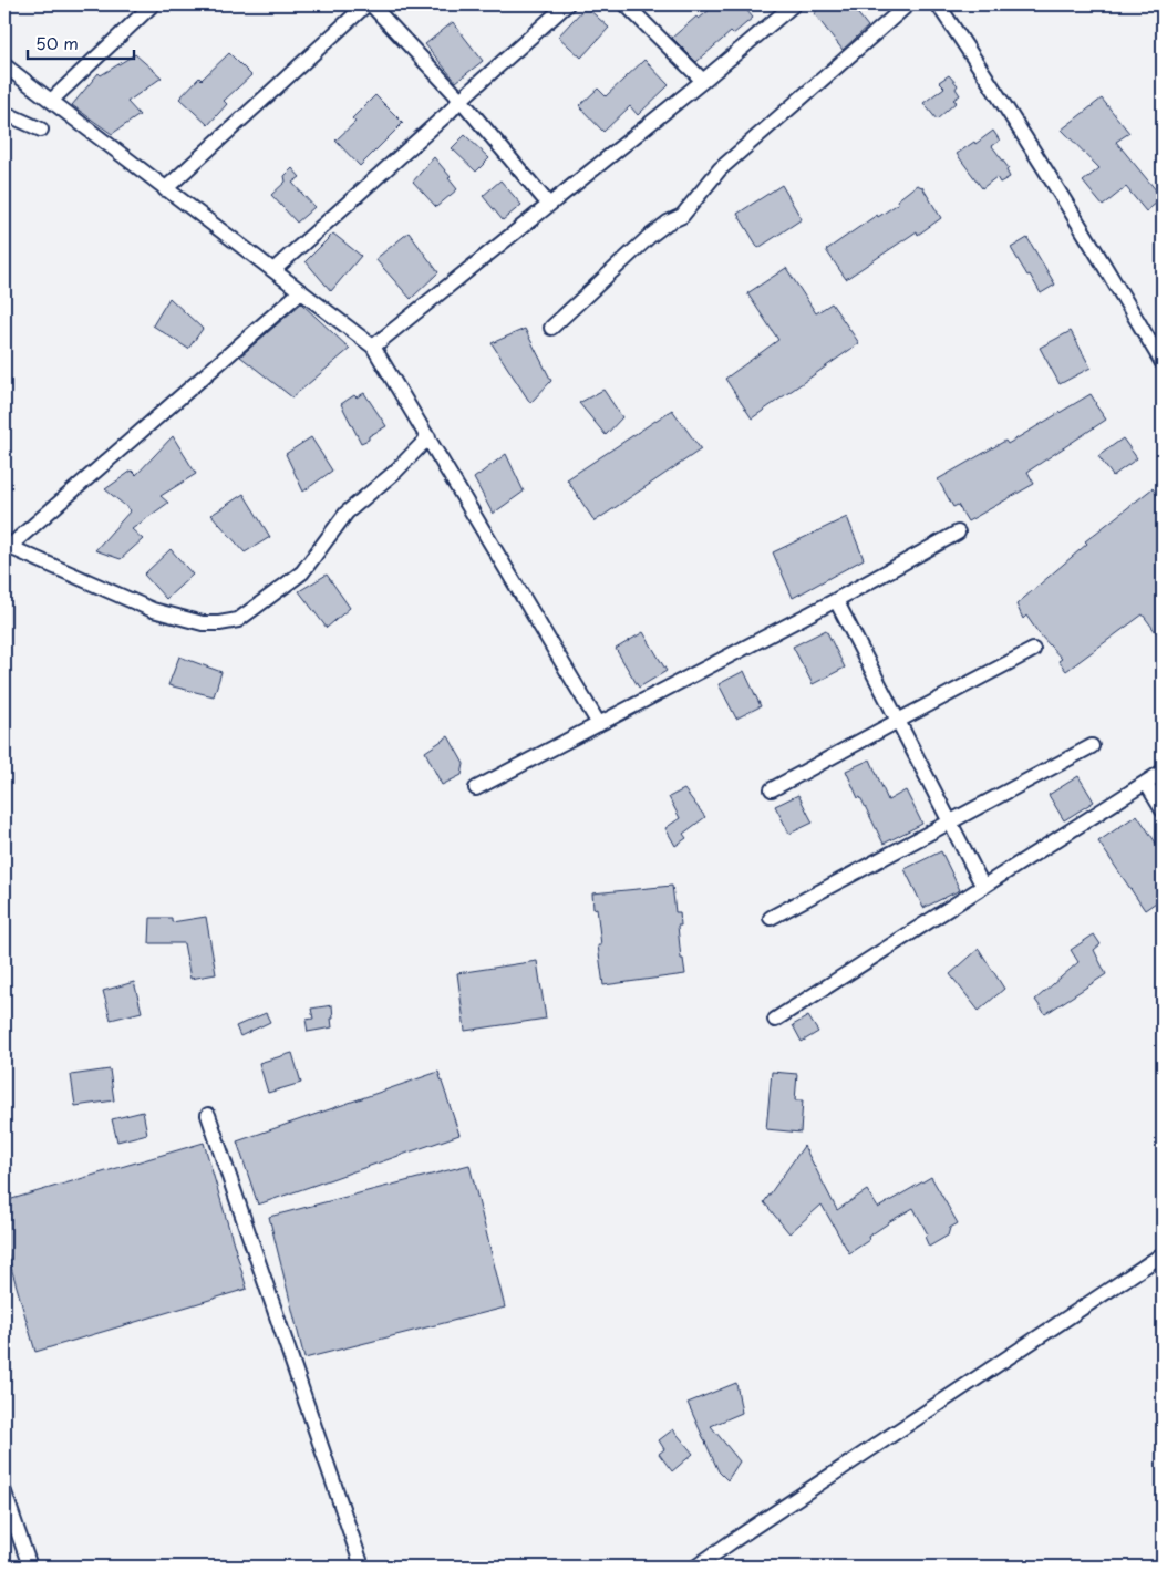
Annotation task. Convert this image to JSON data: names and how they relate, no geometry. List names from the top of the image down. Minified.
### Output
{"scale_bar":"50 m"}
